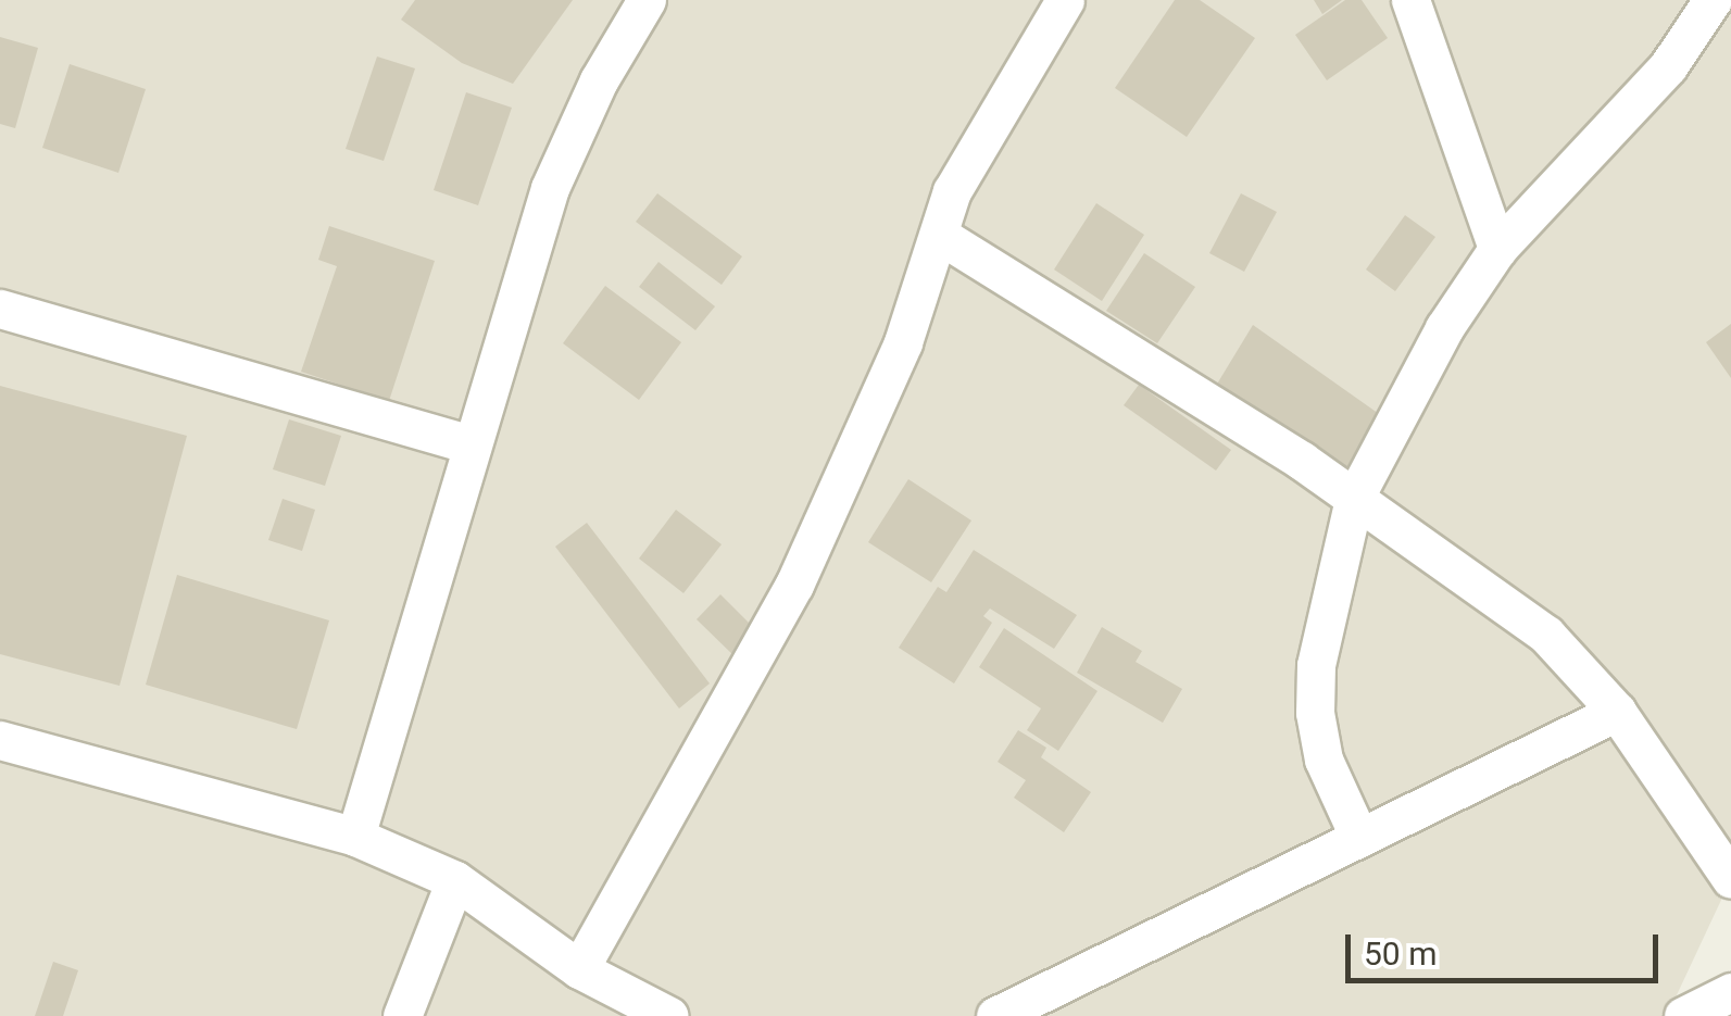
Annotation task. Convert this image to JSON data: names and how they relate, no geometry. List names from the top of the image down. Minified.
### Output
{"scale_bar":"50 m"}
